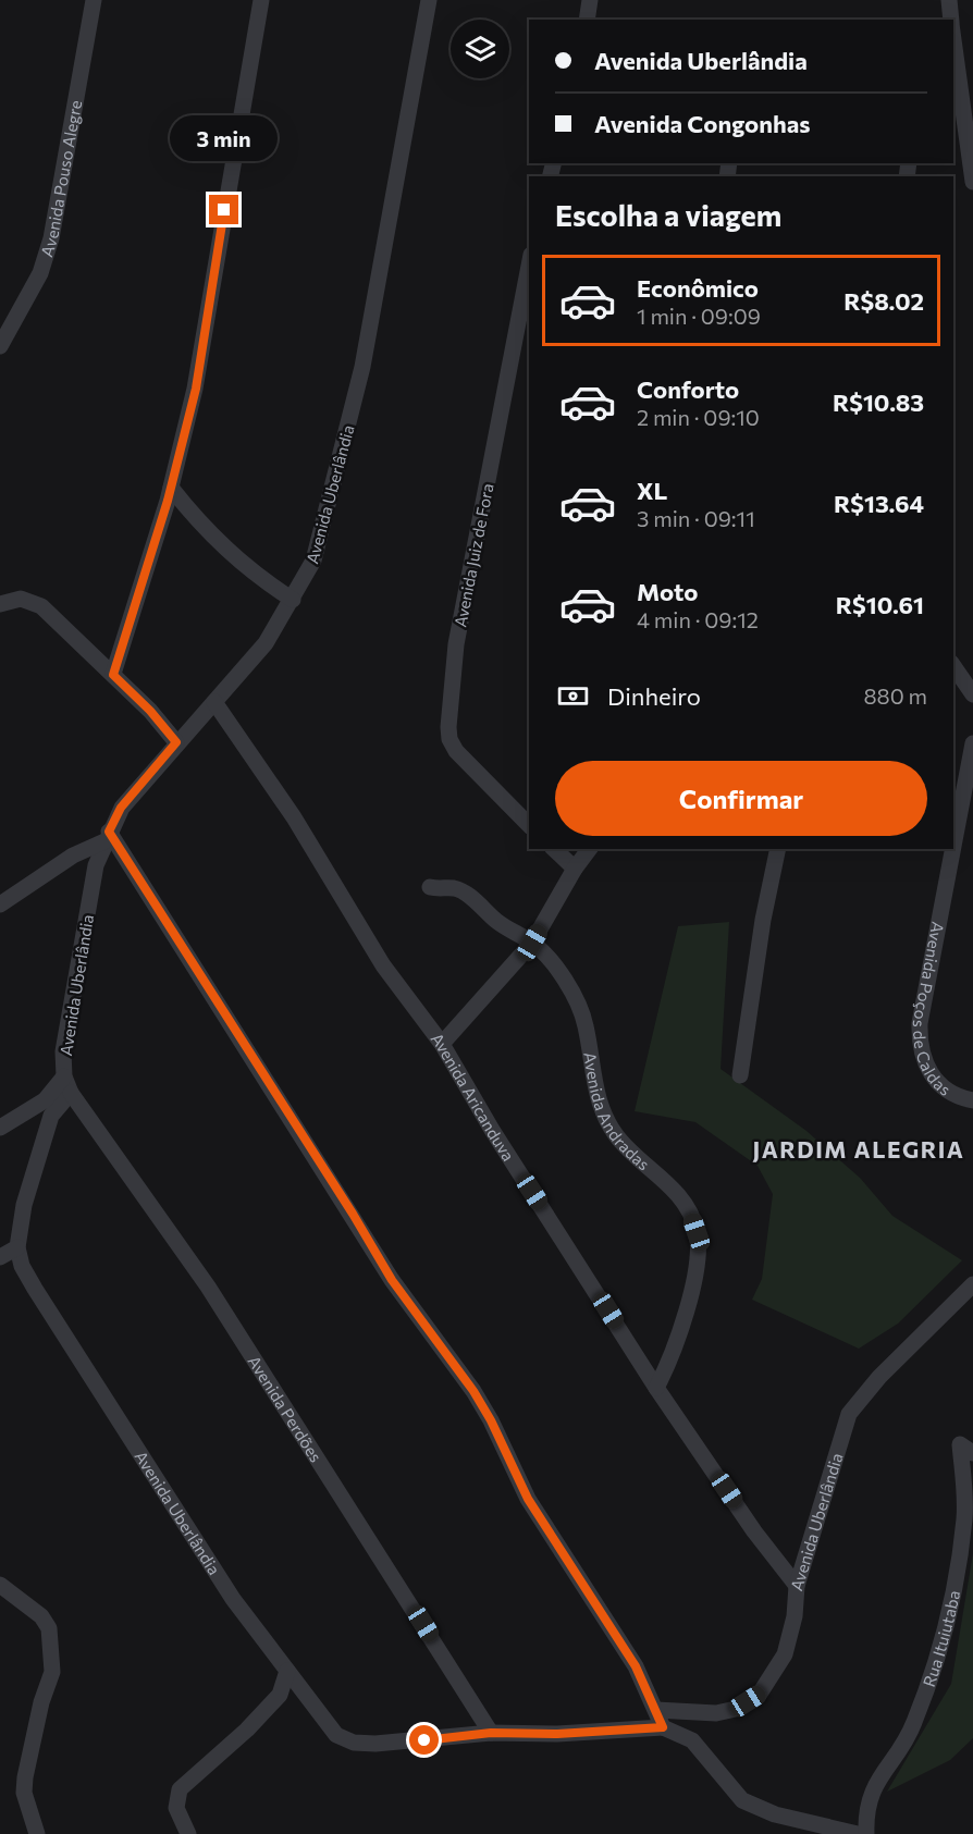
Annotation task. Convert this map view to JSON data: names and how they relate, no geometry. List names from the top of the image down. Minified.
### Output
{"streets":{"street":["Avenida Pouso Alegre","Avenida Uberlândia","Avenida Juiz de Fora","Avenida Poços de Caldas","Avenida Aricanduva","Avenida Andradas","Avenida Perdões","Rua Ituiutaba"]},"crossings":[["Avenida Uberlândia","Avenida Aricanduva"],["Avenida Uberlândia","Avenida Perdões"],["Avenida Aricanduva","Avenida Andradas"]],"districts":["JARDIM ALEGRIA"],"page":{"banner":["Avenida Uberlândia","Avenida Congonhas"],"bubble":"3 min","heading":"Escolha a viagem","list":[{"name":"Econômico","note":"1 min · 09:09","value":"R$8.02"},{"name":"Conforto","note":"2 min · 09:10","value":"R$10.83"},{"name":"XL","note":"3 min · 09:11","value":"R$13.64"},{"name":"Moto","note":"4 min · 09:12","value":"R$10.61"}],"pay":["Dinheiro","880 m"],"buttons":"Confirmar"}}
